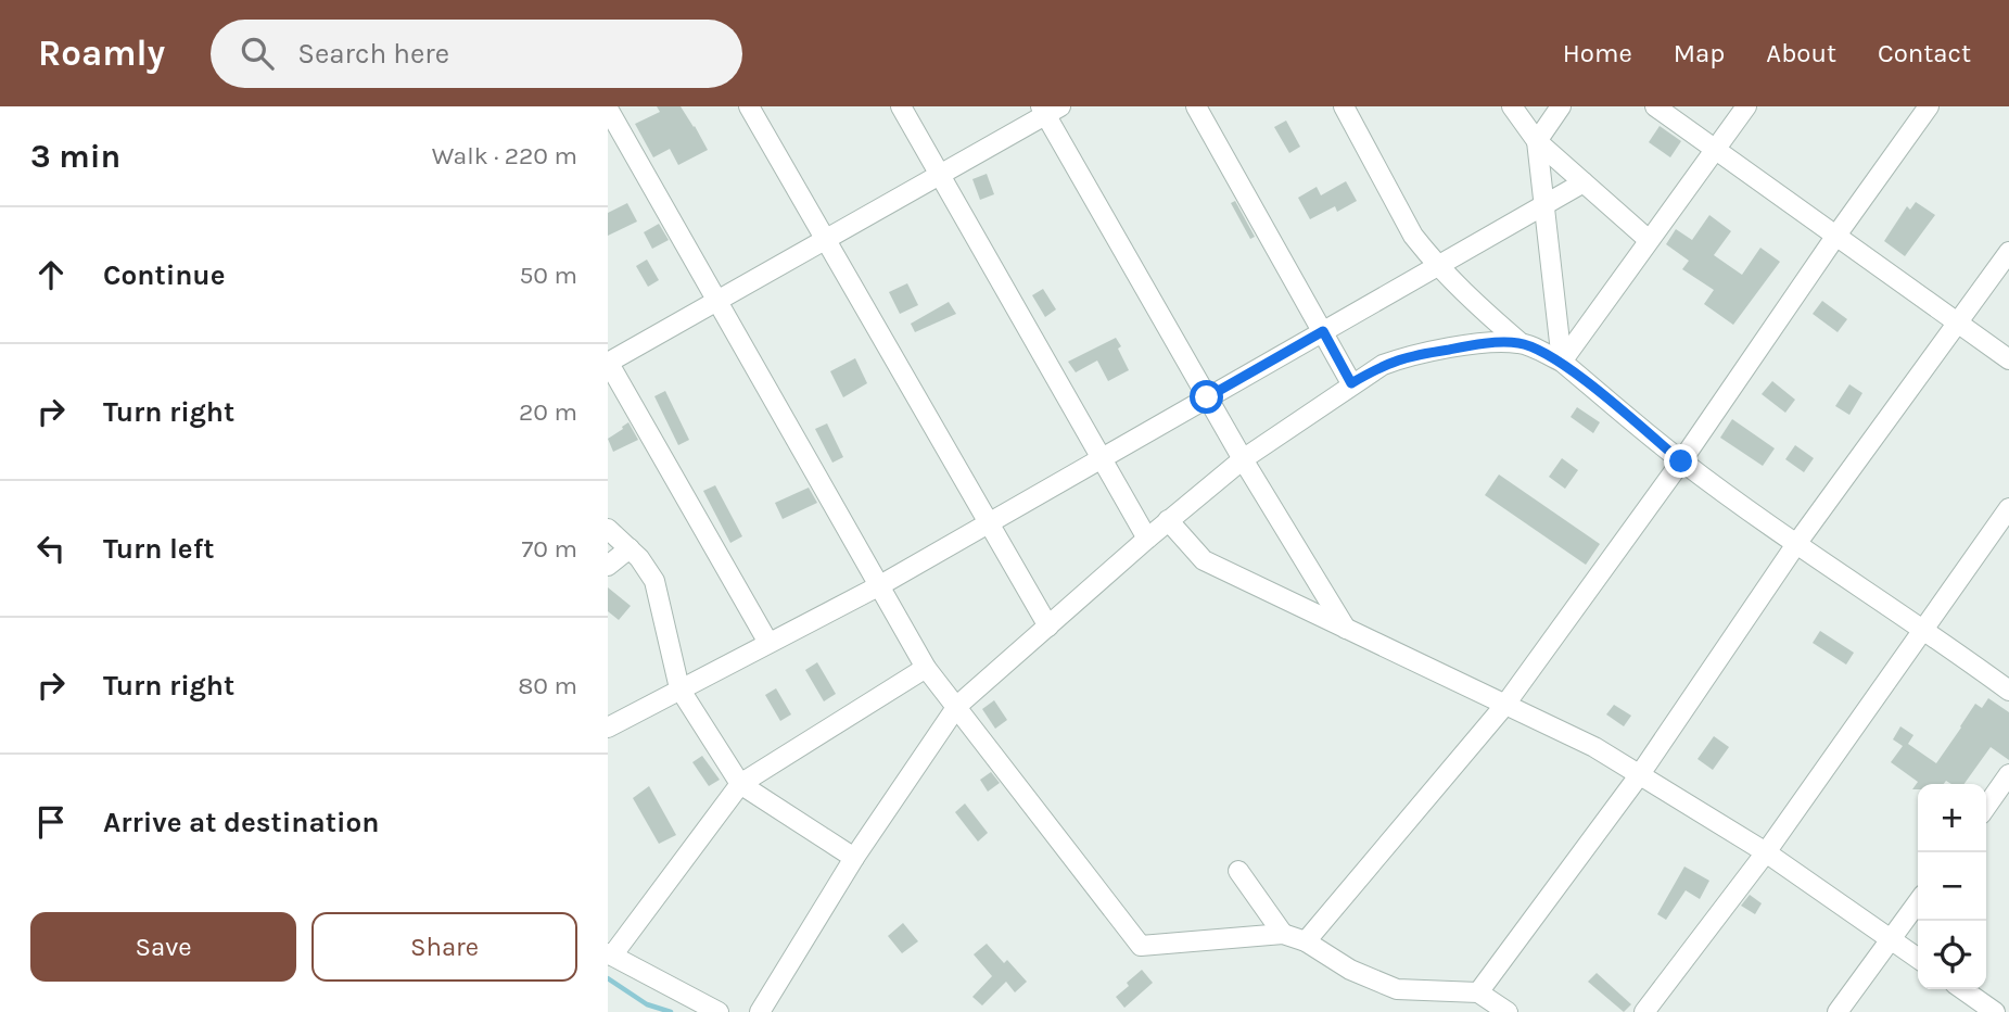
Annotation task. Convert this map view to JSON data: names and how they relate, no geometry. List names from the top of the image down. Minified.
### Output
{"page":{"header":"Roamly","search":"Search here","nav":["Home","Map","About","Contact"],"heading":["3 min","Walk · 220 m"],"list":[["Continue","50 m"],["Turn right","20 m"],["Turn left","70 m"],["Turn right","80 m"],"Arrive at destination"],"map_buttons":["+","−"],"buttons":["Save","Share"]}}
